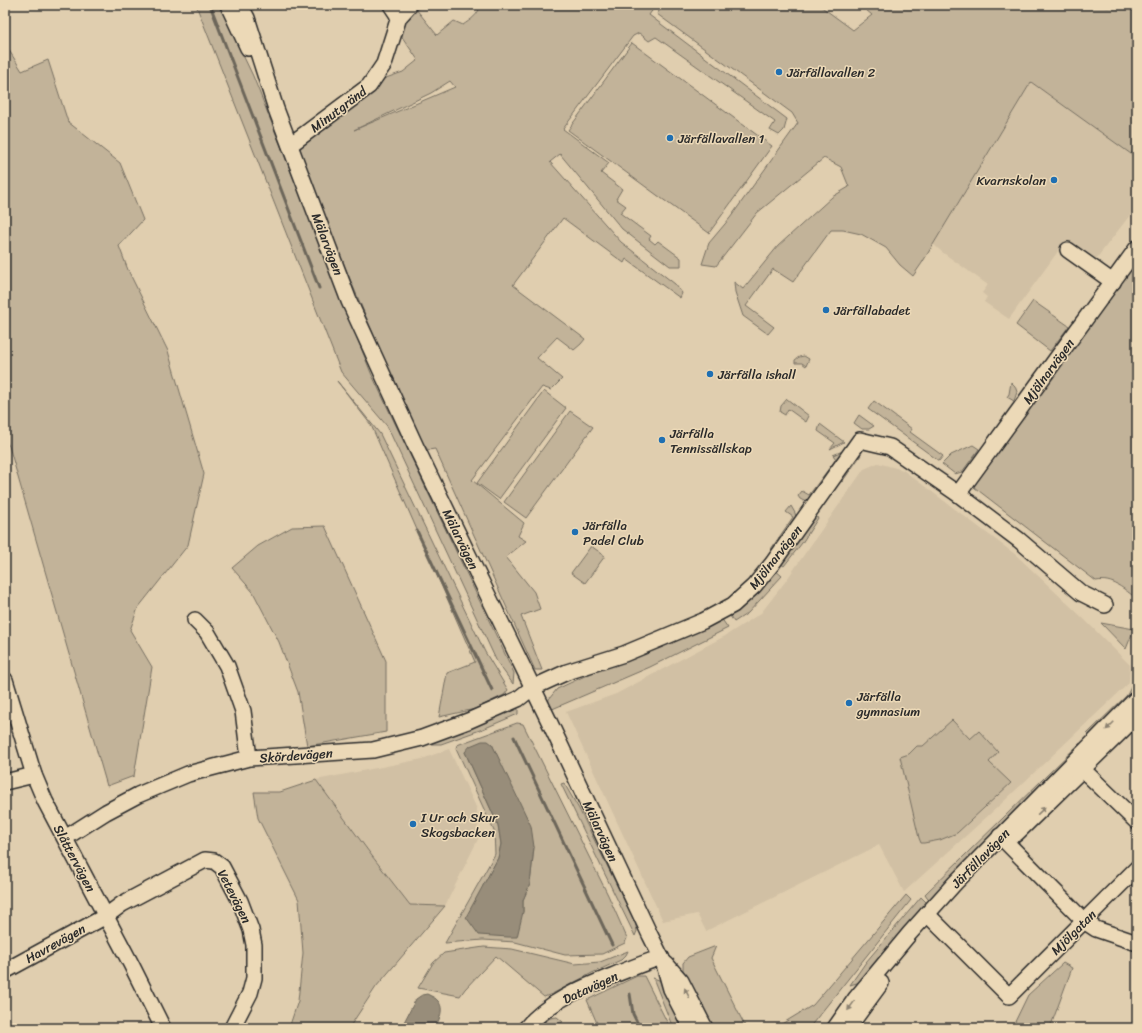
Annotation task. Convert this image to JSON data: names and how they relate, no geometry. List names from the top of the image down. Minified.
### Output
{"streets":{"street":["Minutgränd","Mälarvägen","Mjölnarvägen","Skördevägen","Slåttervägen","Järfällavägen","Vetevägen","Mjölgatan","Havrevägen","Datavägen"]},"crossings":[["Minutgränd","Mälarvägen"],["Mälarvägen","Mjölnarvägen"],["Mälarvägen","Skördevägen"],["Mälarvägen","Datavägen"],["Mjölnarvägen","Skördevägen"],["Skördevägen","Slåttervägen"],["Slåttervägen","Vetevägen"],["Slåttervägen","Havrevägen"],["Järfällavägen","Mjölgatan"],["Vetevägen","Havrevägen"]],"places":["Järfällavallen 2","Järfällavallen 1","Kvarnskolan","Järfällabadet","Järfälla ishall","Järfälla Tennissällskap","Järfälla Padel Club","Järfälla gymnasium","I Ur och Skur Skogsbacken"]}
